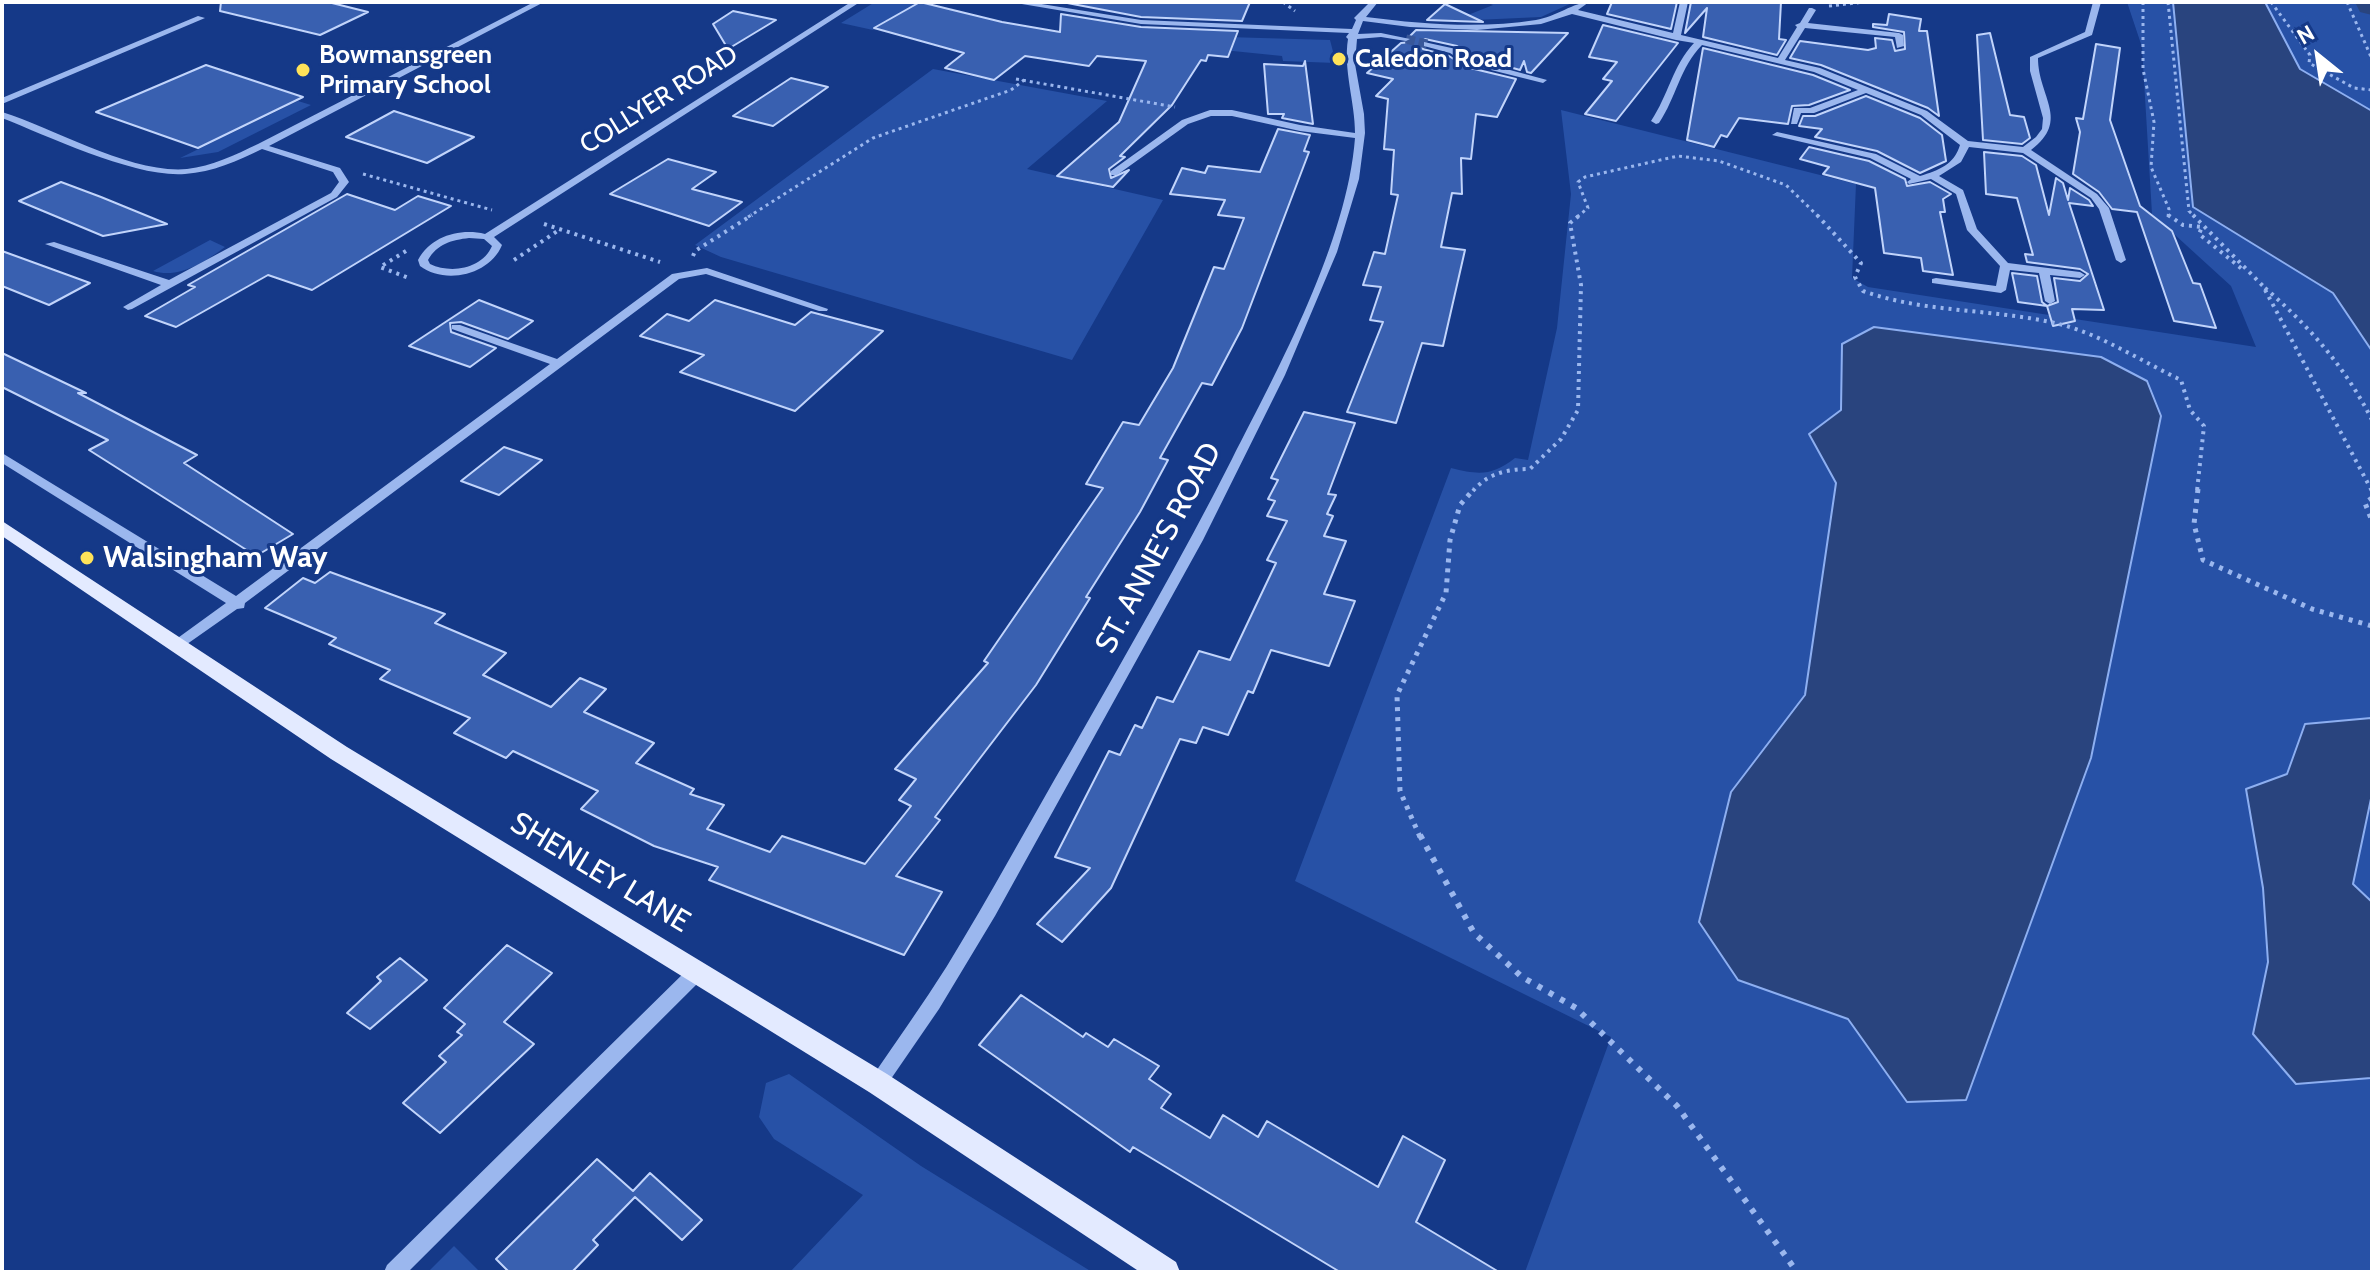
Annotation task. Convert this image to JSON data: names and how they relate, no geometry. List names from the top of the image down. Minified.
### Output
{"streets":{"main road":["SHENLEY LANE"],"street":["COLLYER ROAD","ST. ANNE'S ROAD"]},"crossings":[["ST. ANNE'S ROAD","SHENLEY LANE"]],"places":["Caledon Road","Bowmansgreen Primary School","Walsingham Way"],"north":"top left"}
